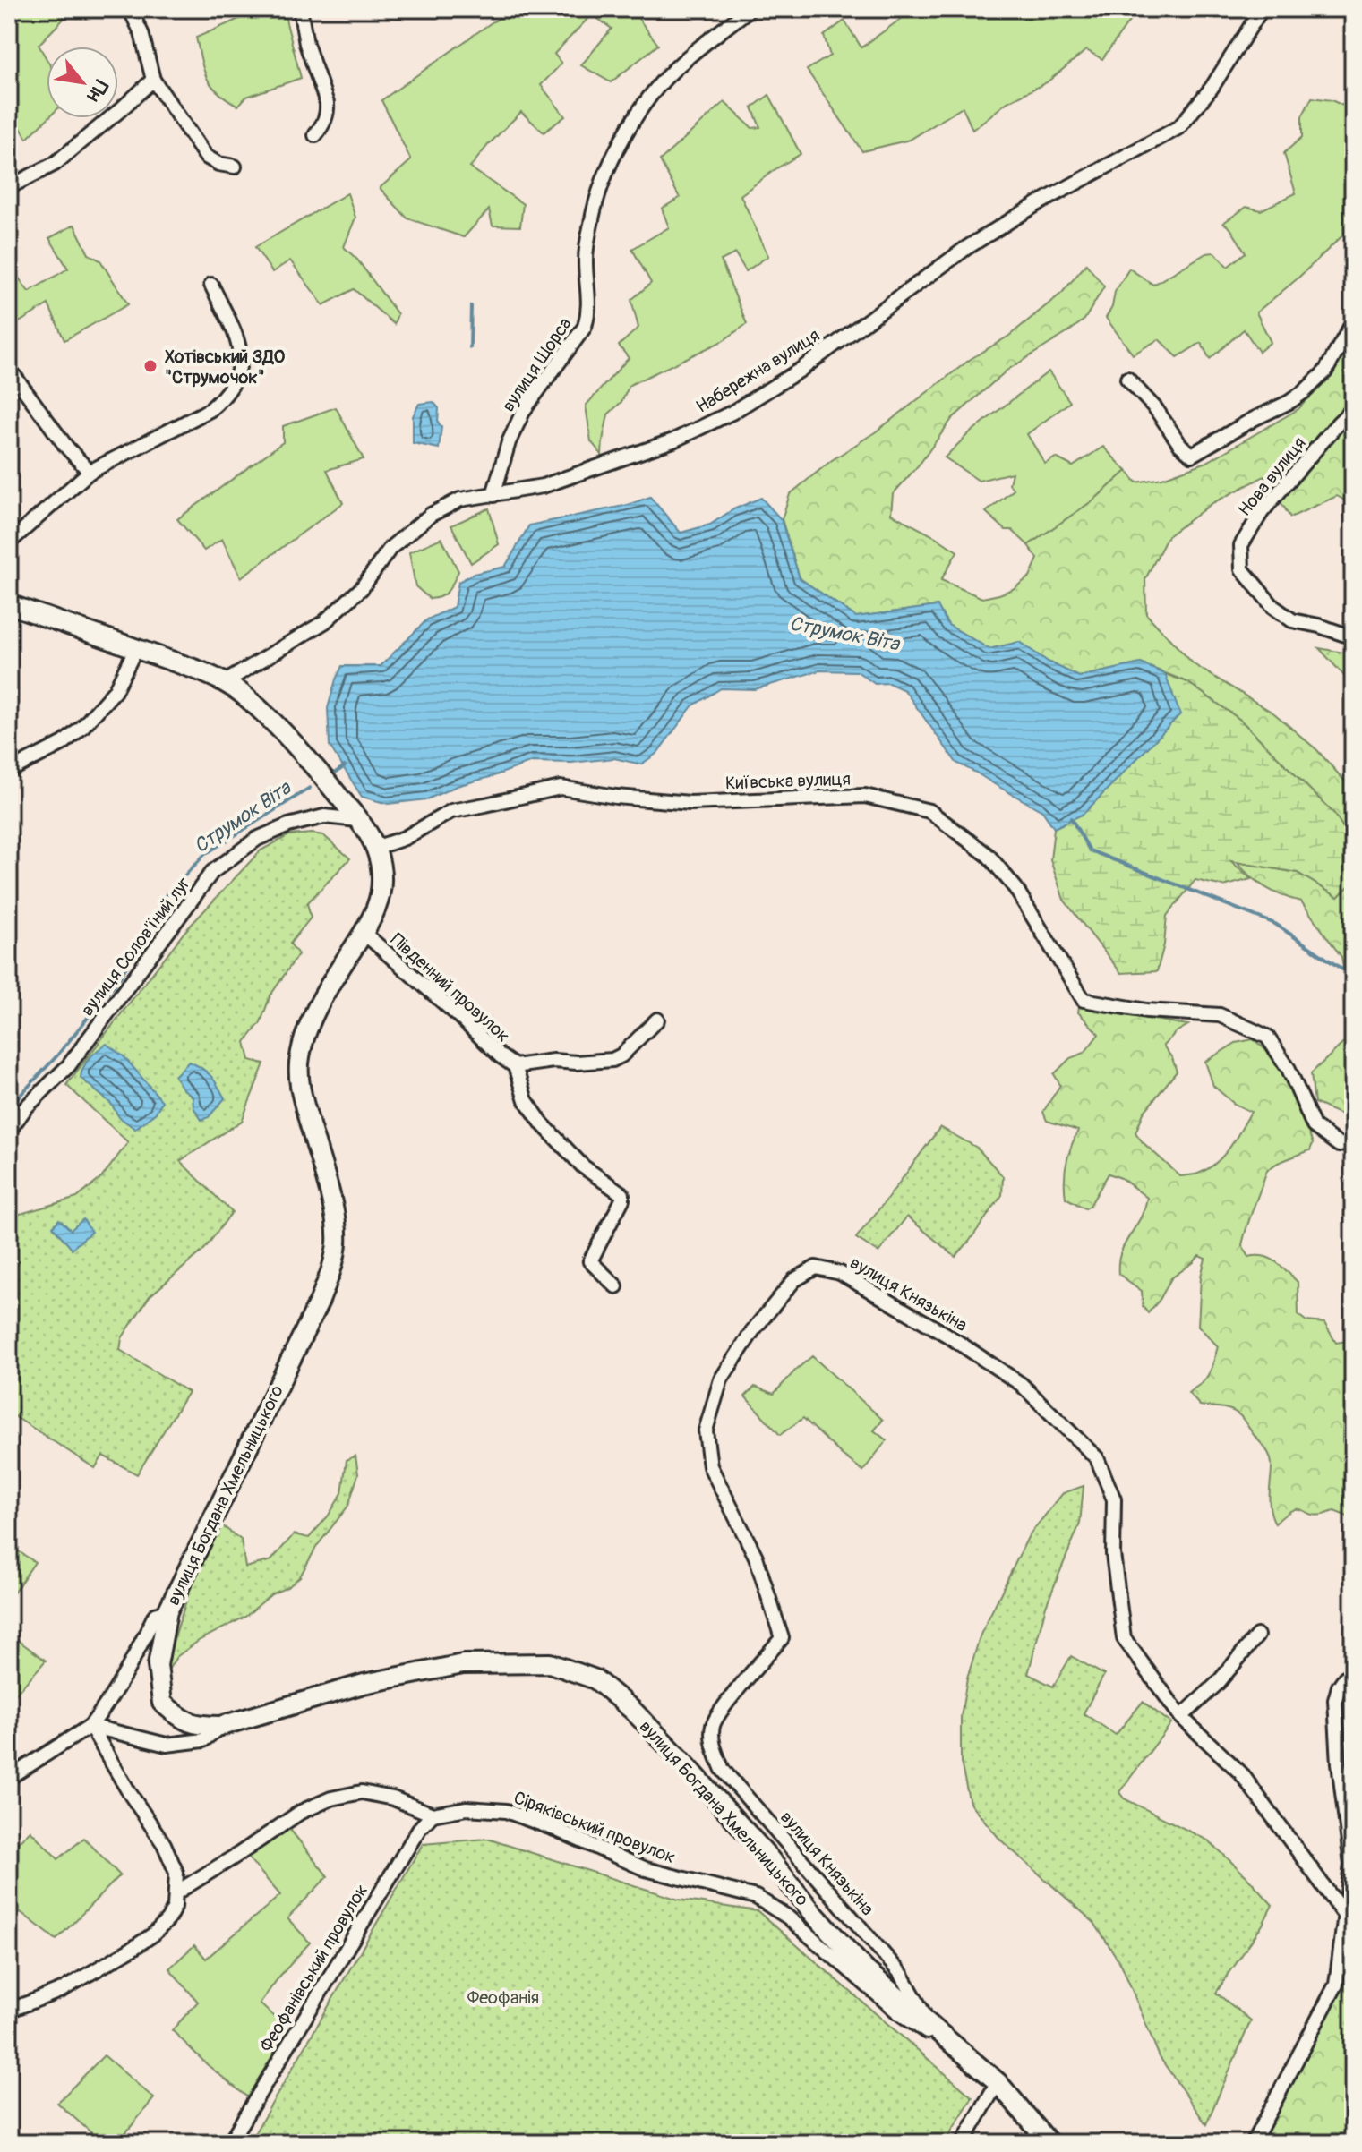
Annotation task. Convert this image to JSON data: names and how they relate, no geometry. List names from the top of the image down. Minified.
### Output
{"streets":{"street":["вулиця Щорса","Набережна вулиця","Нова вулиця","Київська вулиця","вулиця Солов'їний луг","Південний провулок","вулиця Князькіна","вулиця Богдана Хмельницького","Сіряківський провулок","Феофанівський провулок"]},"crossings":[["вулиця Щорса","Набережна вулиця"],["Набережна вулиця","вулиця Богдана Хмельницького"],["Київська вулиця","вулиця Богдана Хмельницького"],["вулиця Солов'їний луг","вулиця Богдана Хмельницького"],["Південний провулок","вулиця Богдана Хмельницького"],["вулиця Князькіна","вулиця Богдана Хмельницького"],["вулиця Богдана Хмельницького","Сіряківський провулок"],["Сіряківський провулок","Феофанівський провулок"]],"water":["Струмок Віта"],"parks":["Феофанія"],"places":["Хотівський ЗДО \"Струмочок\""],"north":"bottom right"}
